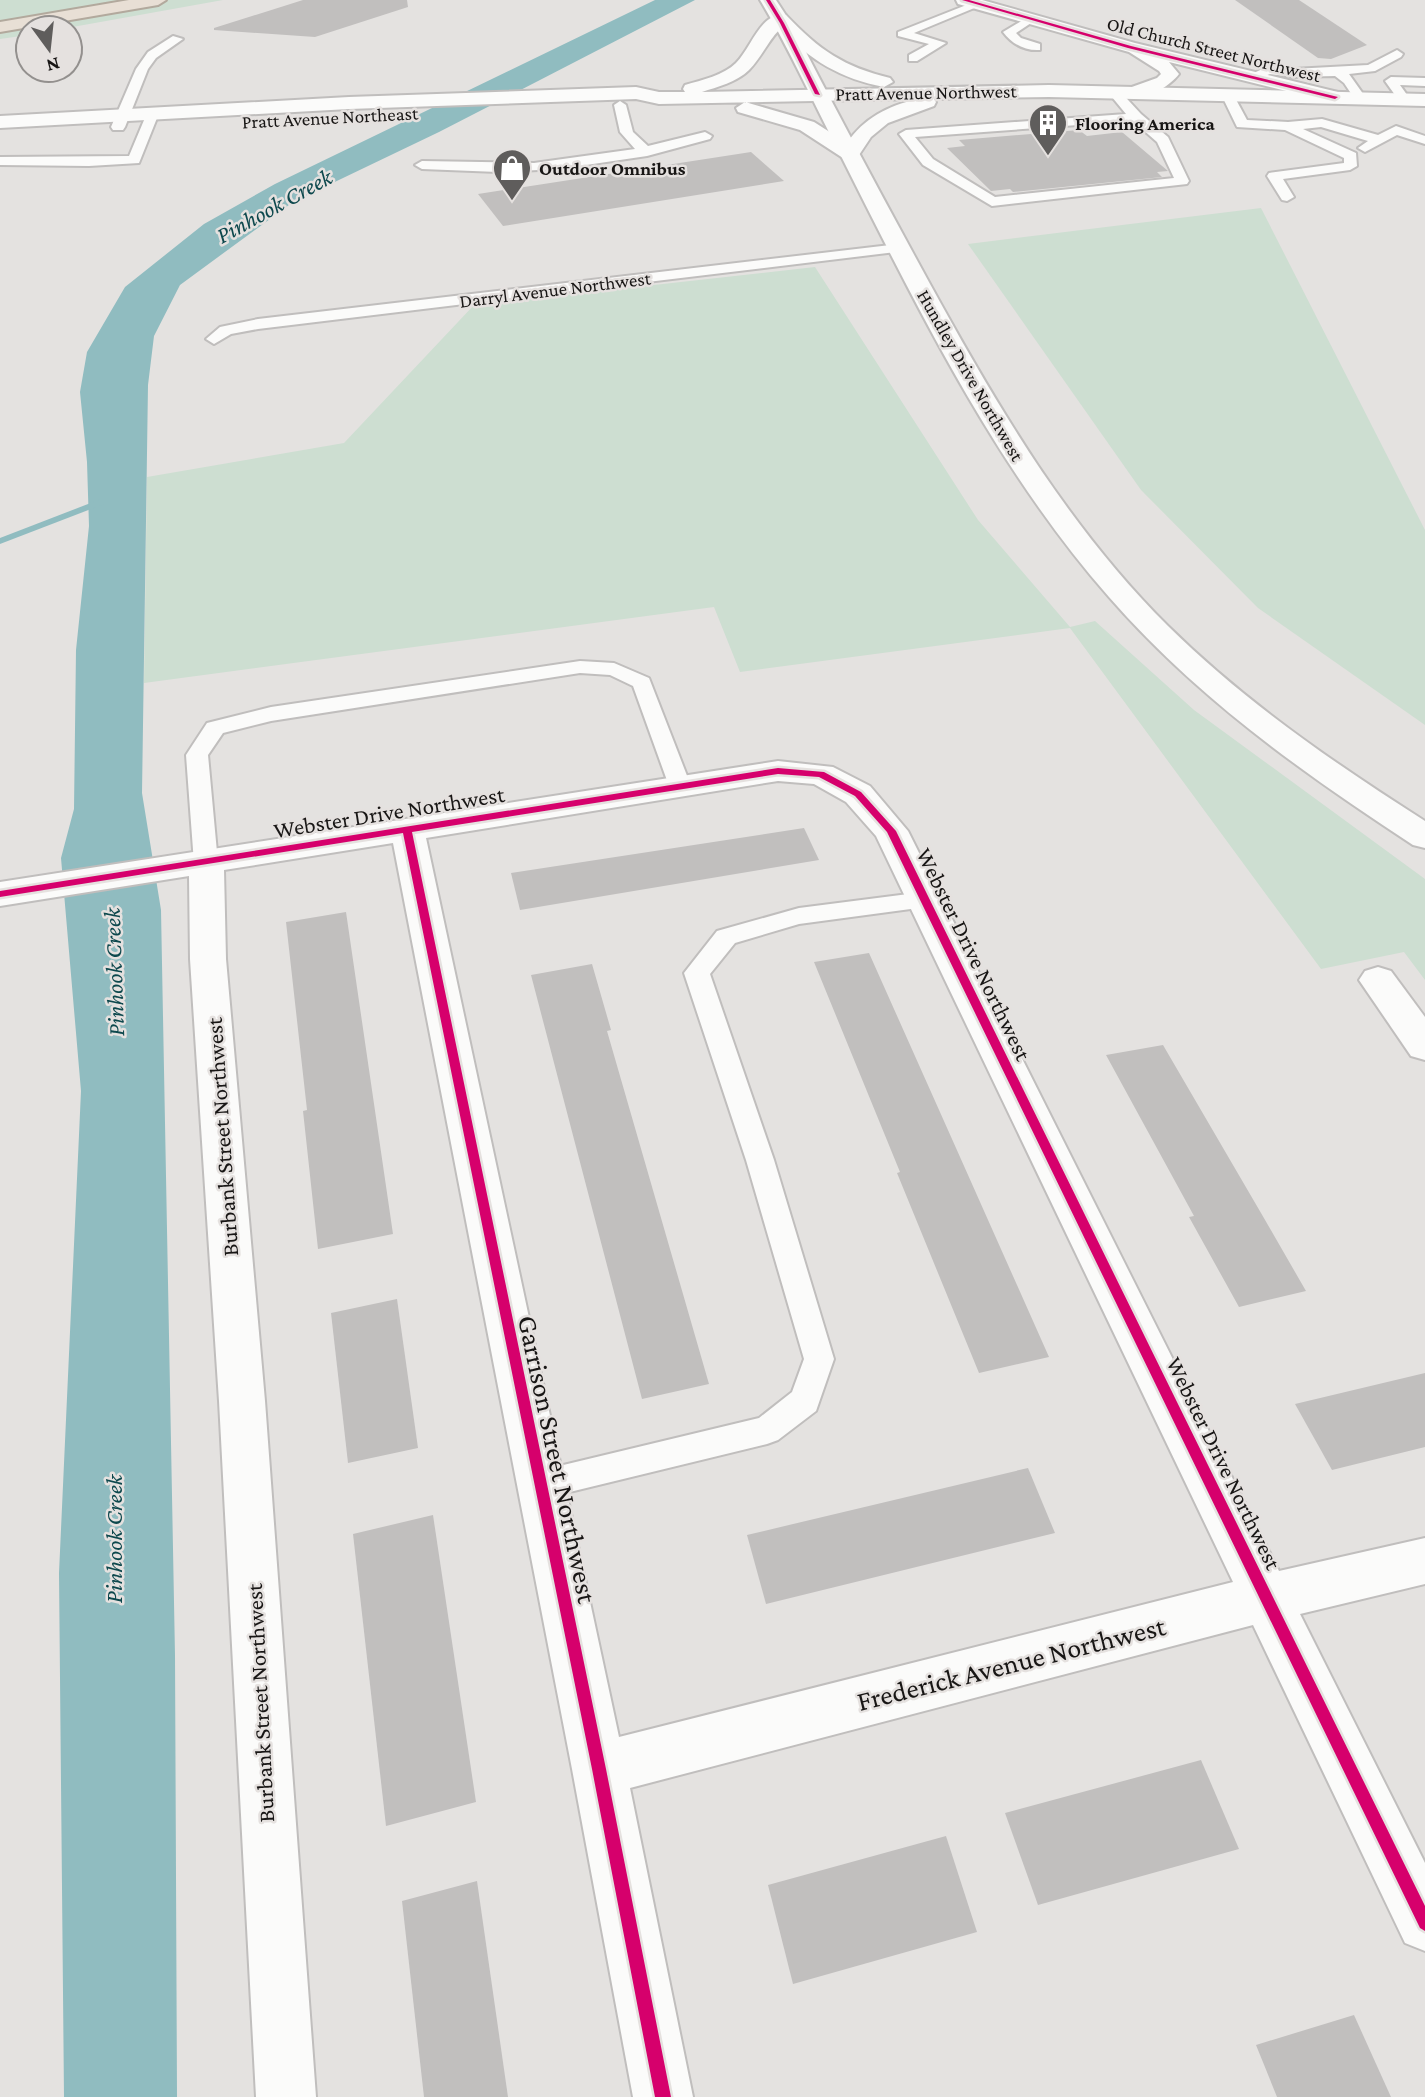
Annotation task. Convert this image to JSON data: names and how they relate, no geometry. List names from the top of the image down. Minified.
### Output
{"streets":{"street":["Old Church Street Northwest","Pratt Avenue Northwest","Pratt Avenue Northeast","Hundley Drive Northwest","Webster Drive Northwest","Burbank Street Northwest","Garrison Street Northwest","Frederick Avenue Northwest"],"lane":["Darryl Avenue Northwest"]},"crossings":[["Old Church Street Northwest","Pratt Avenue Northwest"],["Pratt Avenue Northwest","Pratt Avenue Northeast"],["Pratt Avenue Northwest","Hundley Drive Northwest"],["Darryl Avenue Northwest","Hundley Drive Northwest"],["Webster Drive Northwest","Burbank Street Northwest"],["Webster Drive Northwest","Garrison Street Northwest"],["Webster Drive Northwest","Frederick Avenue Northwest"],["Garrison Street Northwest","Frederick Avenue Northwest"]],"water":["Pinhook Creek"],"places":{"building":["Flooring America"],"shop":["Outdoor Omnibus"]},"north":"bottom"}
